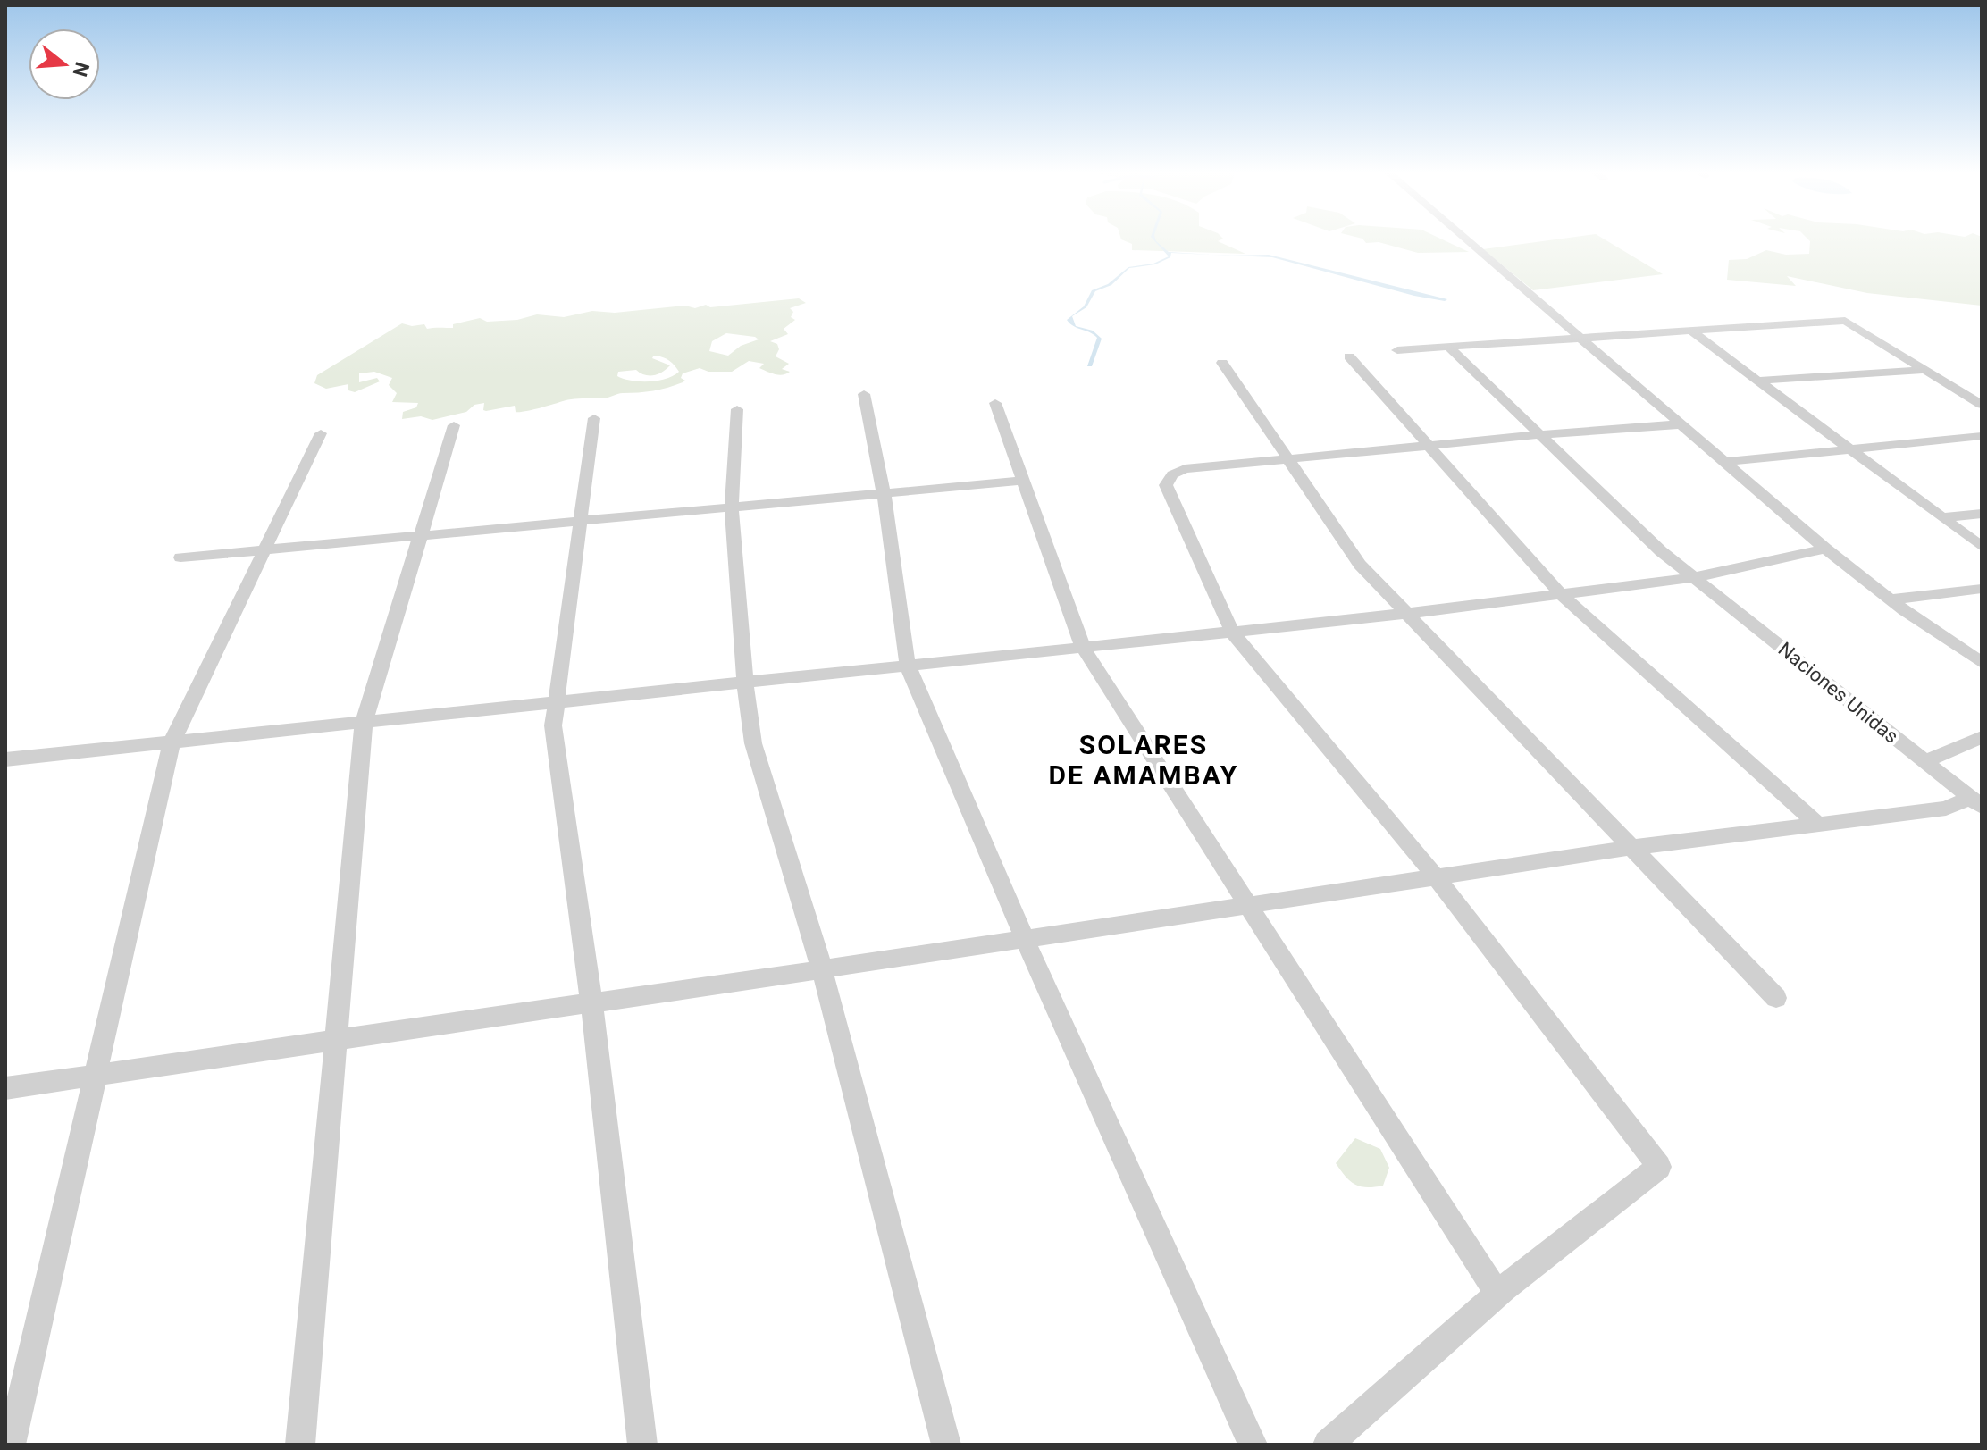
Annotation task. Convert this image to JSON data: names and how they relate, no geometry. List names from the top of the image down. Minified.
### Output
{"streets":{"street":["Naciones Unidas"]},"districts":["SOLARES DE AMAMBAY"],"north":"right"}
